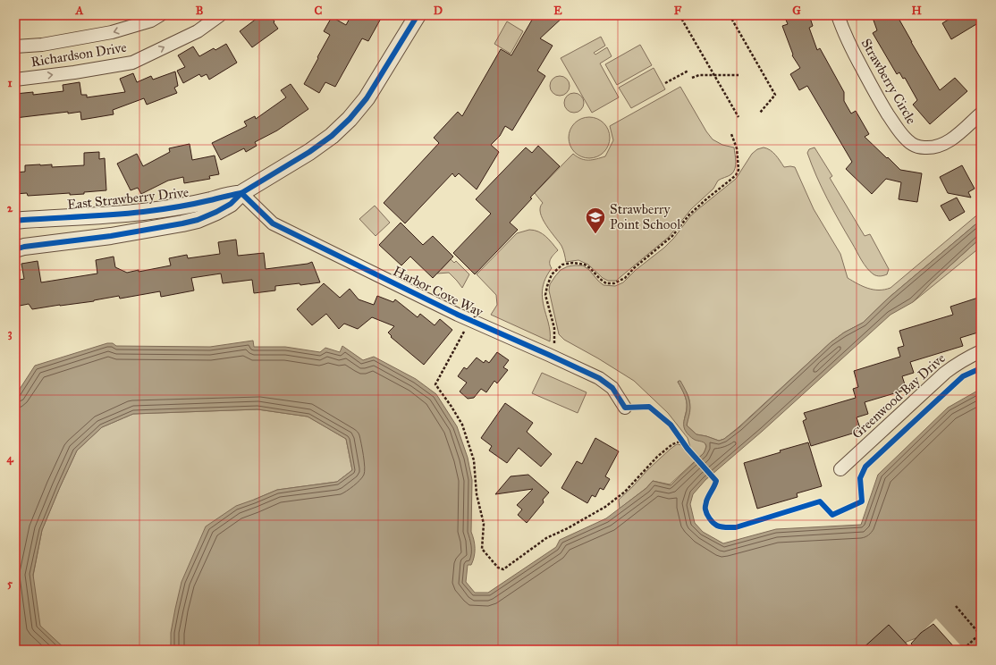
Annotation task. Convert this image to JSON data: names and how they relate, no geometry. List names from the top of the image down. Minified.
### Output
{"streets":{"street":["Richardson Drive","Strawberry Circle","East Strawberry Drive","Harbor Cove Way","Greenwood Bay Drive"]},"crossings":[["East Strawberry Drive","Harbor Cove Way"]],"places":{"school or university":["Strawberry Point School"]},"grid":{"columns":["A","B","C","D","E","F","G","H"],"rows":["1","2","3","4","5"]}}
